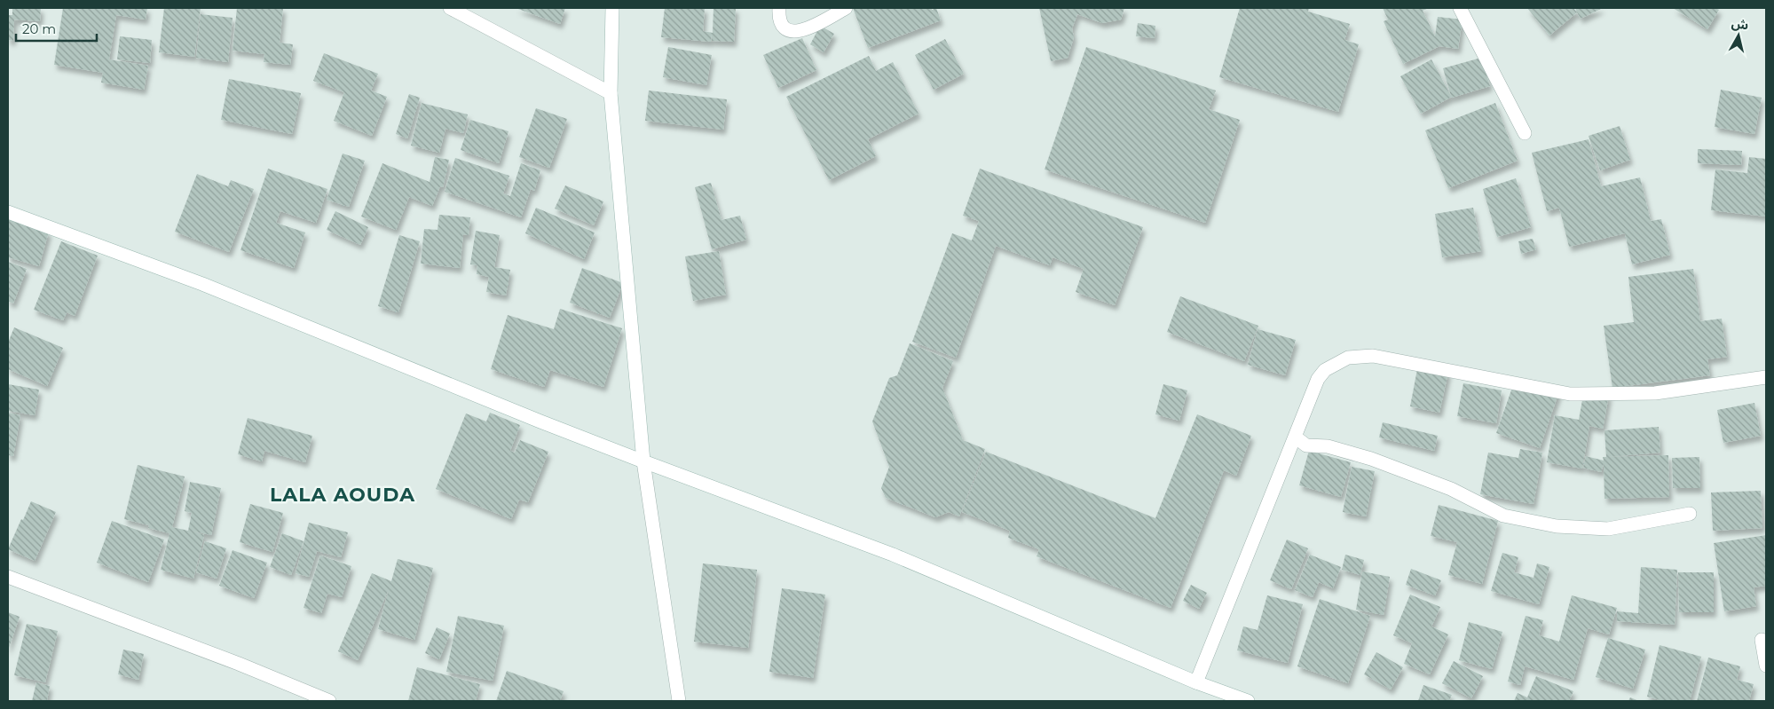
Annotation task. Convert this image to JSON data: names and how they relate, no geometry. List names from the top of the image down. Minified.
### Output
{"districts":["LALA AOUDA"],"scale_bar":"20 m","north":"top"}
